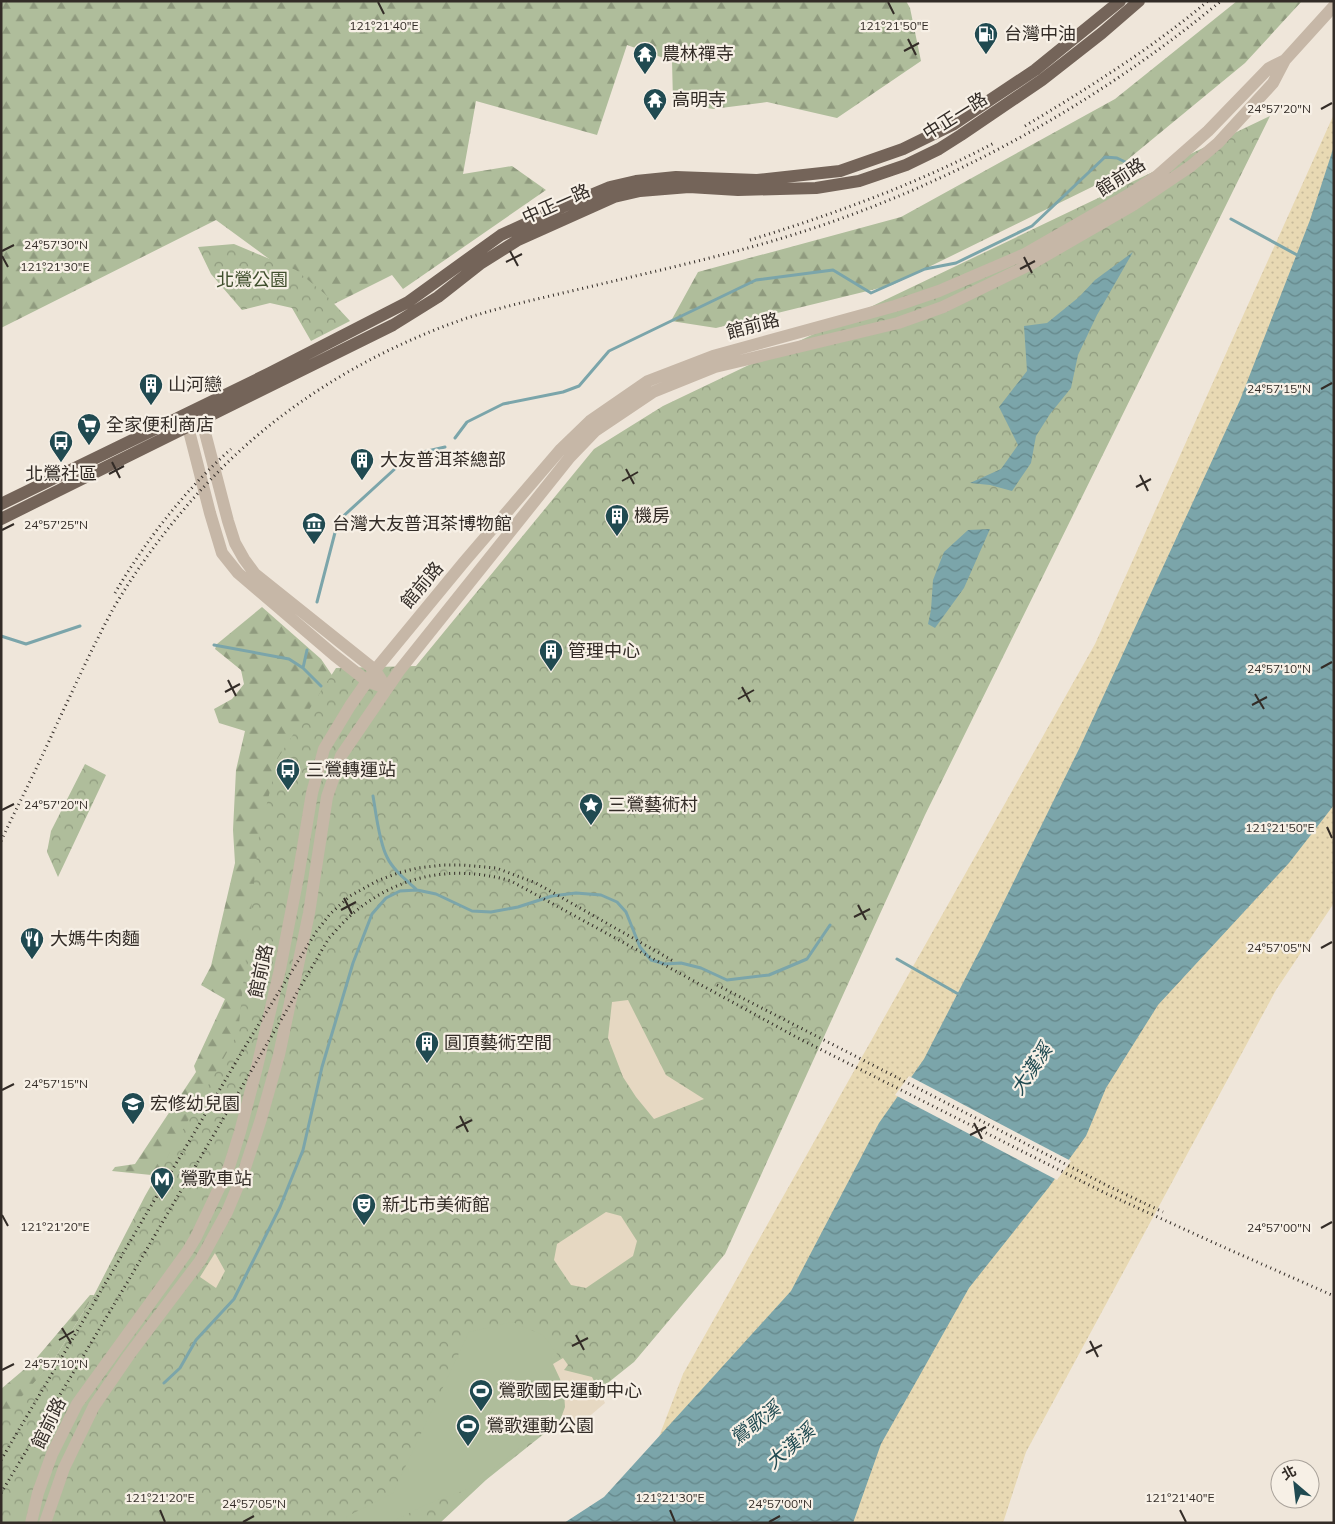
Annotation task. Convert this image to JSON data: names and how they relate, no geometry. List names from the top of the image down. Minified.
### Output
{"streets":{"main road":["中正一路"],"street":["館前路"]},"water":["大漢溪","鶯歌溪"],"parks":["北鶯公園"],"places":{"fuel station":["台灣中油"],"temple":["農林禪寺","高明寺"],"building":["山河戀","大友普洱茶總部","機房","管理中心","圓頂藝術空間"],"supermarket":["全家便利商店"],"bus stop":["北鶯社區","三鶯轉運站"],"museum":["台灣大友普洱茶博物館"],"place":["三鶯藝術村"],"restaurant":["大媽牛肉麵"],"school or university":["宏修幼兒園"],"metro station":["鶯歌車站"],"theatre":["新北市美術館"],"sports":["鶯歌國民運動中心","鶯歌運動公園"]},"north":"top left","coordinates":["121°21'40\"E","121°21'50\"E","24°57'20\"N","24°57'30\"N","121°21'30\"E","24°57'15\"N","24°57'25\"N","24°57'10\"N","24°57'05\"N","121°21'20\"E","24°57'00\"N"]}
